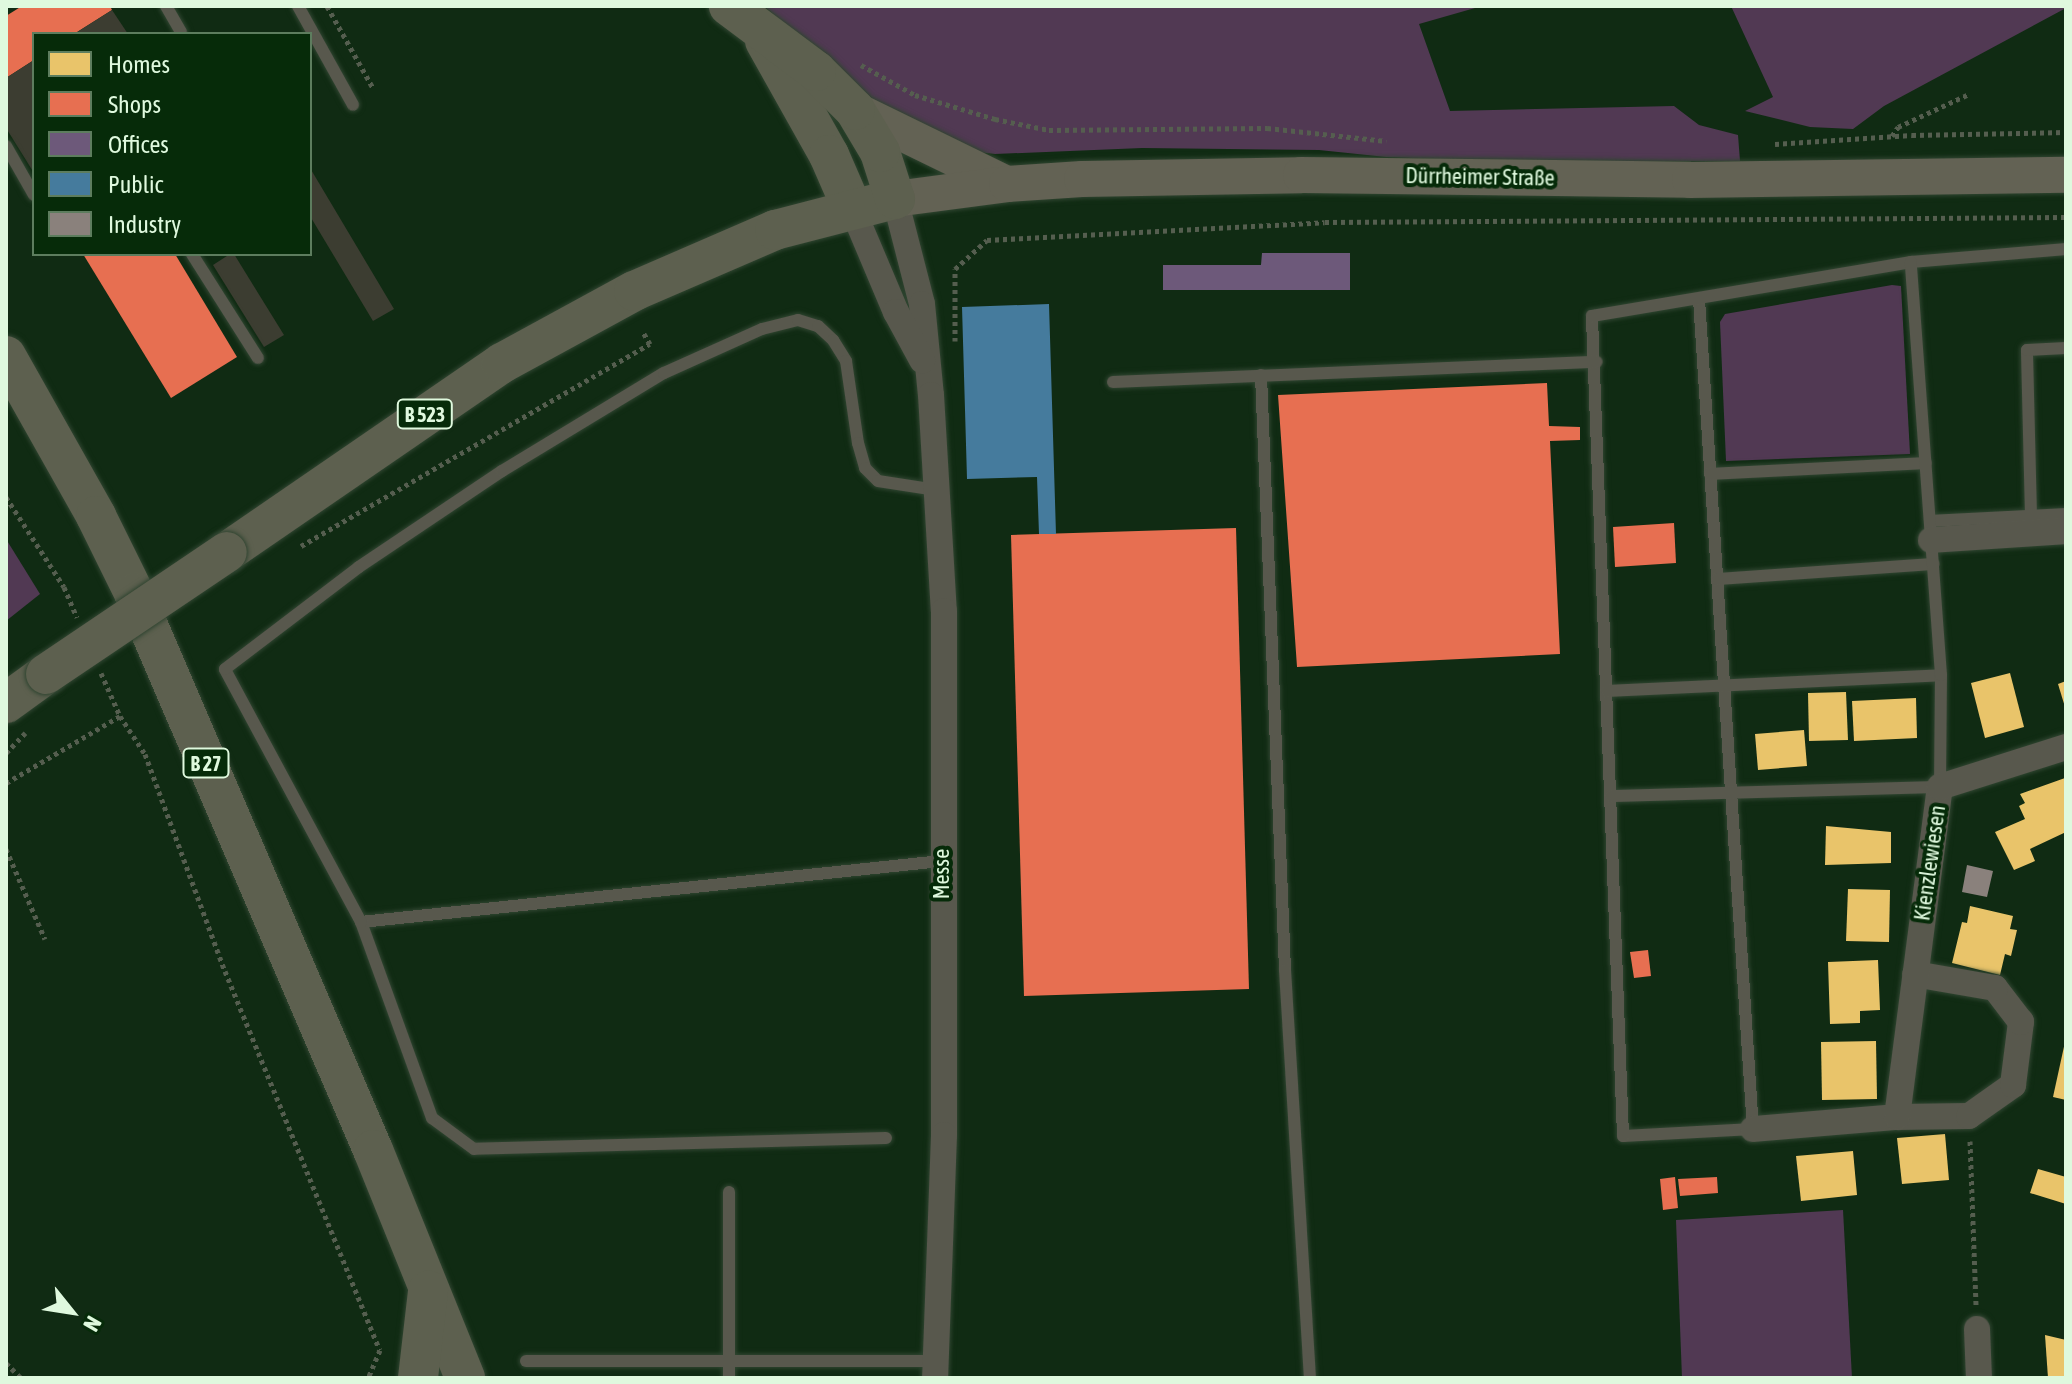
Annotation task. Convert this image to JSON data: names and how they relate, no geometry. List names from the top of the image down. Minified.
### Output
{"streets":{"main road":["Dürrheimer Straße","B 523","B 27"],"street":["Kienzlewiesen","Messe"]},"crossings":[["Dürrheimer Straße","B 523"],["Dürrheimer Straße","Messe"],["B 523","Messe"]],"legend":["Homes","Shops","Offices","Public","Industry"],"north":"bottom right"}
